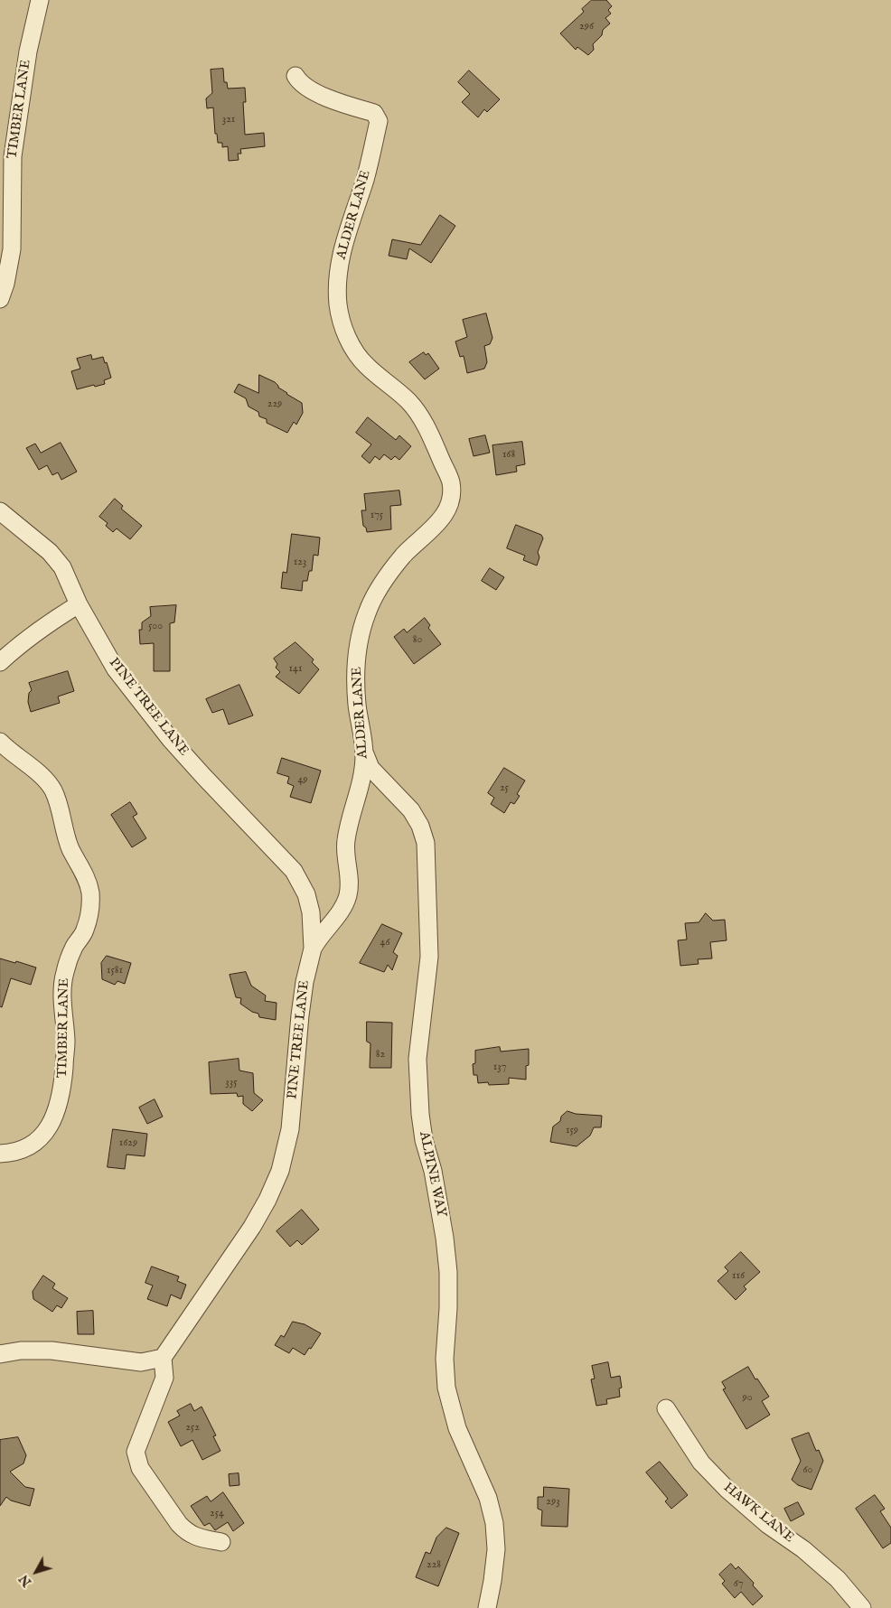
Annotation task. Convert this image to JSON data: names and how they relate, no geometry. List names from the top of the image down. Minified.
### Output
{"streets":{"street":["TIMBER LANE","ALDER LANE","PINE TREE LANE","ALPINE WAY","HAWK LANE"]},"crossings":[["ALDER LANE","PINE TREE LANE"],["ALDER LANE","ALPINE WAY"]],"house_numbers":["296","321","229","168","175","123","500","80","141","49","25","46","1581","82","137","335","159","1629","116","90","252","60","293","254","228","67"],"north":"bottom left"}
